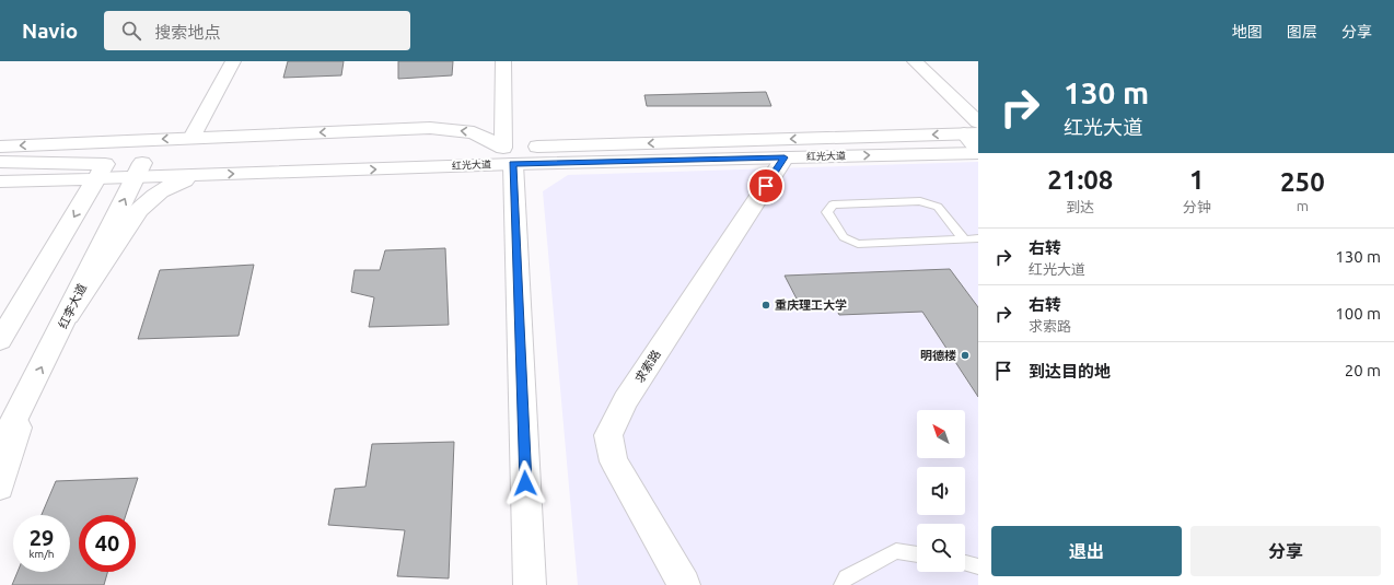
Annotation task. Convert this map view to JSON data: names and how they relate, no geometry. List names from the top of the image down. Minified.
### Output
{"streets":{"main road":["红光大道","红李大道","求索路"]},"crossings":[["红光大道","红李大道"],["红光大道","求索路"]],"places":["重庆理工大学","明德楼"],"north":"top left","page":{"header":"Navio","search":"搜索地点","nav":["地图","图层","分享"],"turn":["130 m","红光大道"],"eta":["21:08","到达","1","分钟","250","m"],"list":[{"name":"右转","note":"红光大道","value":"130 m"},{"name":"右转","note":"求索路","value":"100 m"},{"name":"到达目的地","value":"20 m"}],"speed":"29 km/h","limit":"40","buttons":["退出","分享"]}}
